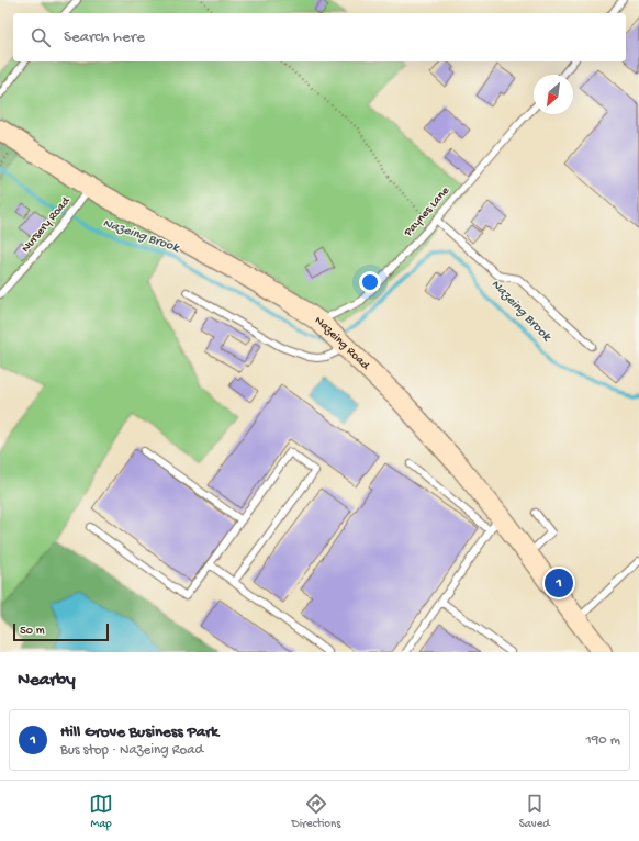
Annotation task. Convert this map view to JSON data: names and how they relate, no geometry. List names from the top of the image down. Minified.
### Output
{"streets":{"main road":["Nazeing Road"],"lane":["Paynes Lane","Nursery Road"]},"crossings":[["Paynes Lane","Nazeing Road"],["Nursery Road","Nazeing Road"]],"water":["Nazeing Brook"],"scale_bar":"50 m","north":"bottom left","page":{"search":"Search here","pins":"1","scale":"50 m","heading":"Nearby","list":[{"mark":"1","name":"Hill Grove Business Park","note":"Bus stop · Nazeing Road","value":"190 m"}],"nav":["Map","Directions","Saved"]}}
